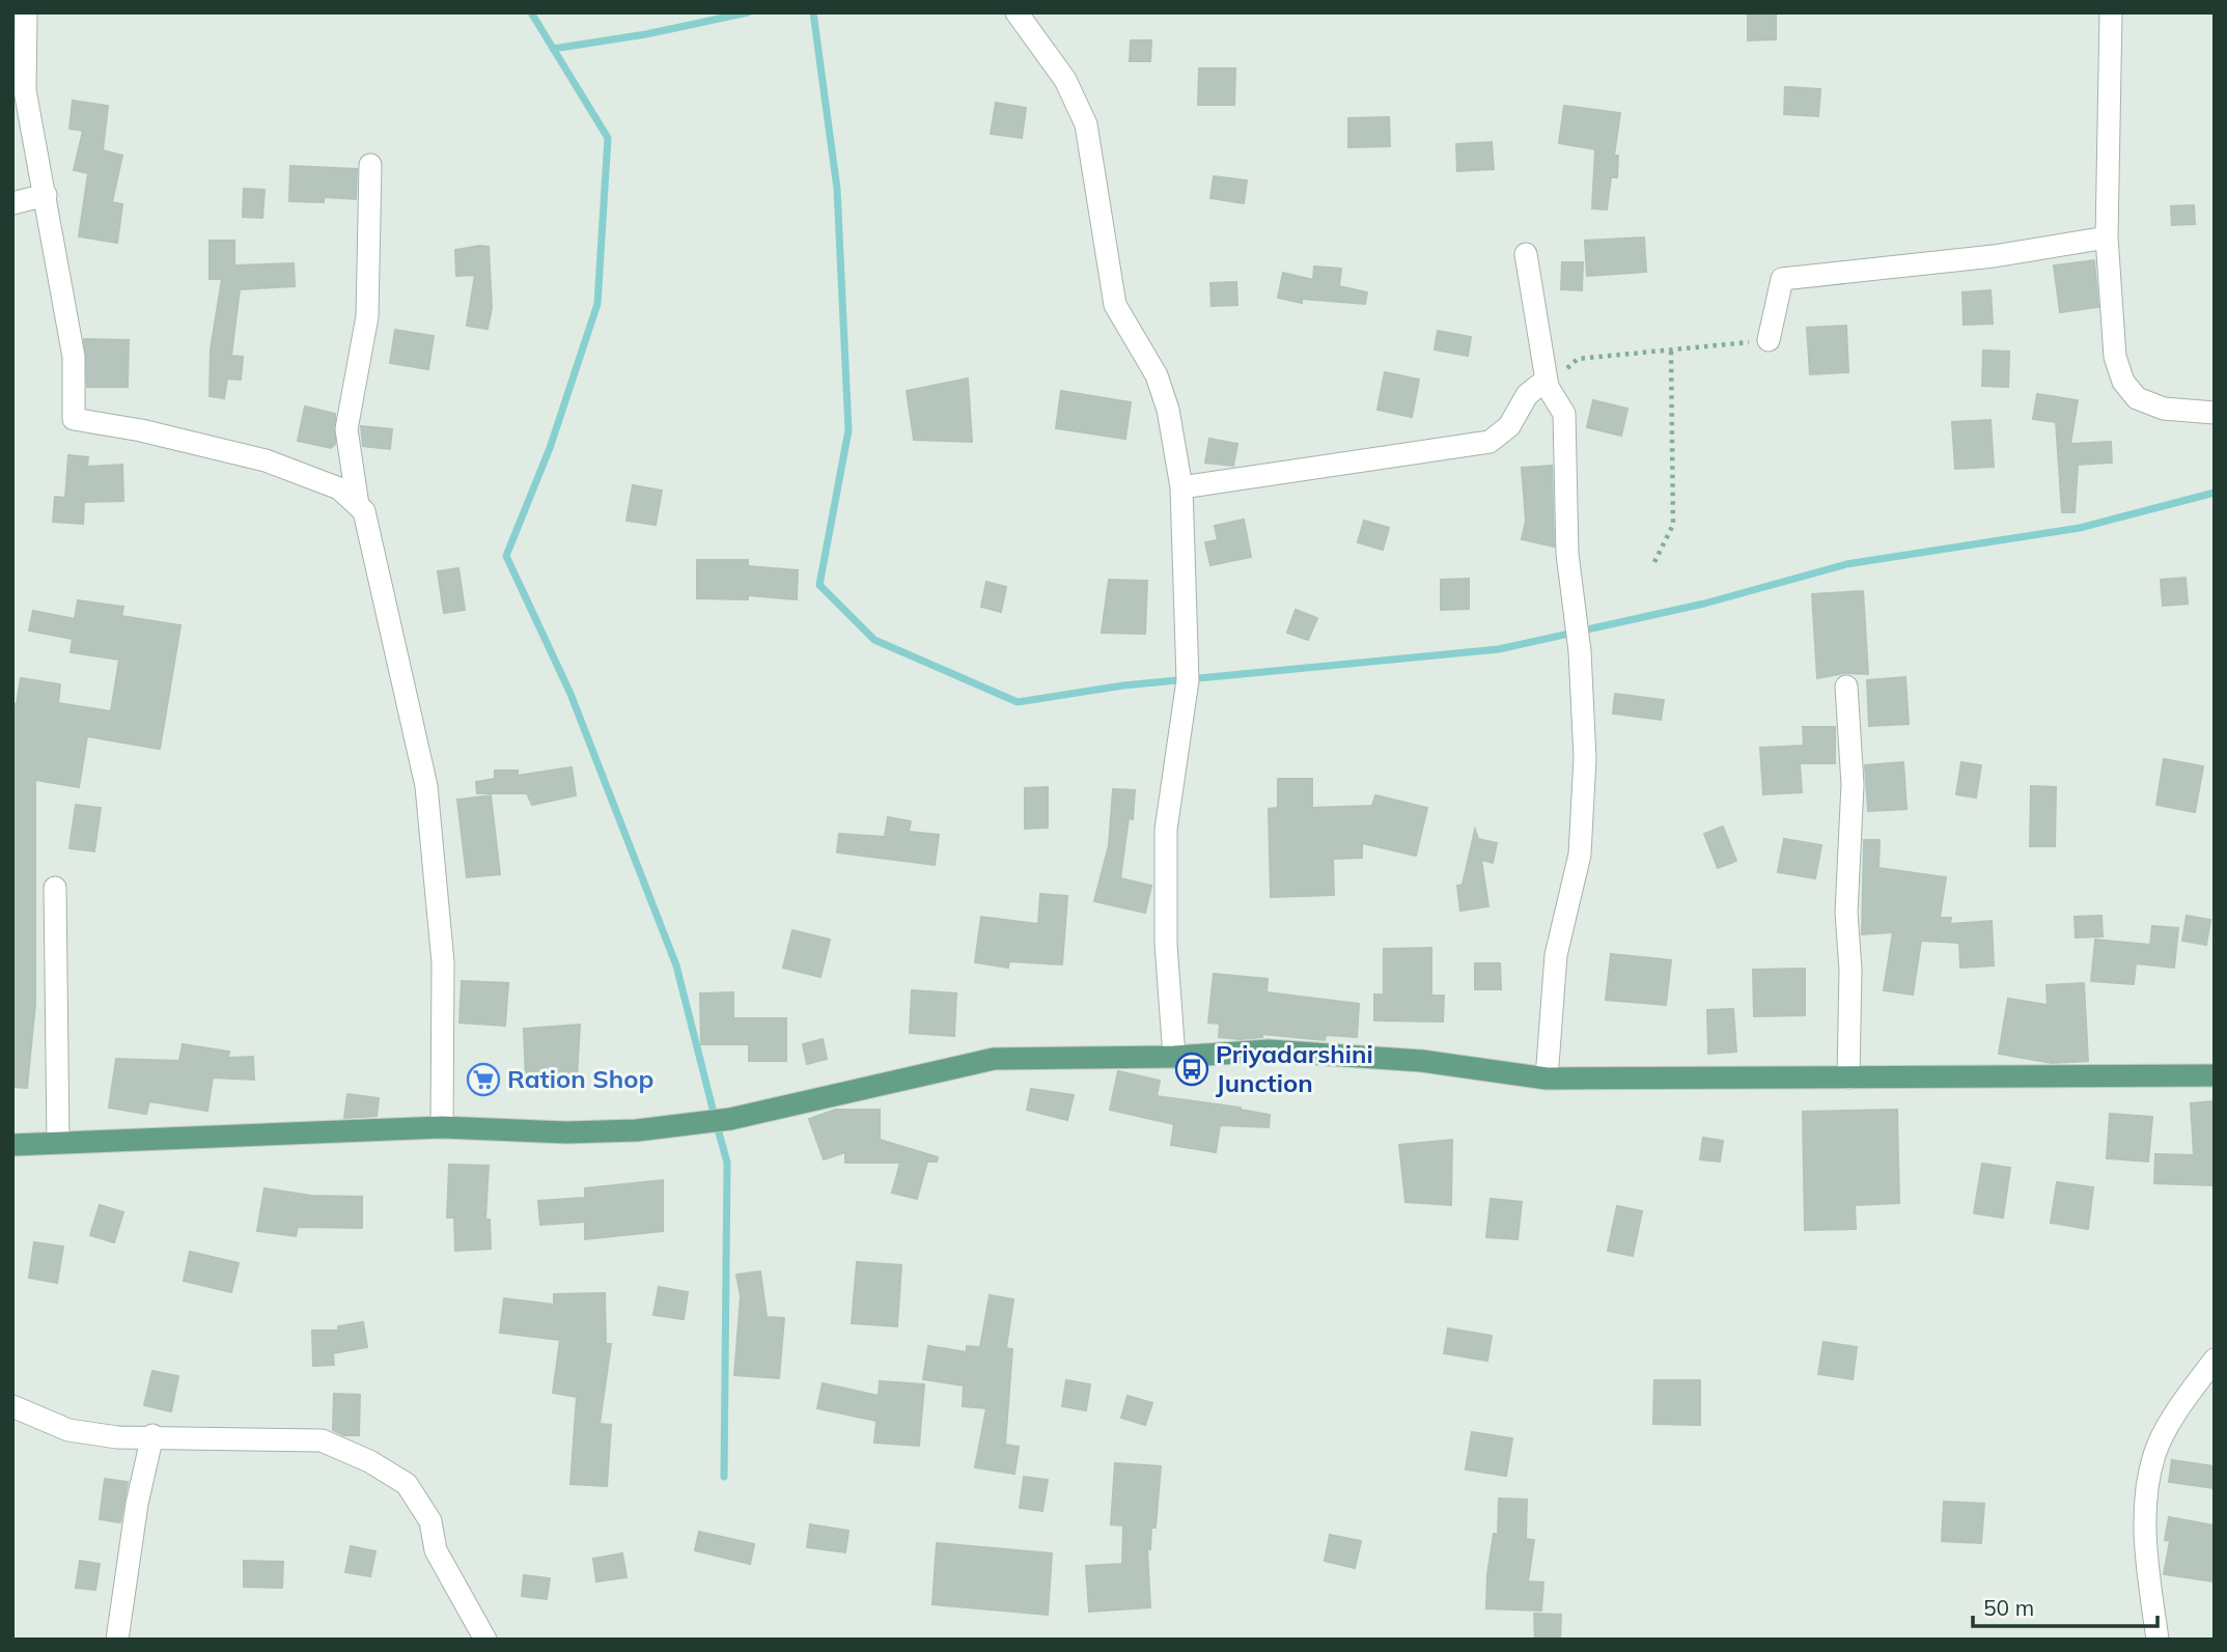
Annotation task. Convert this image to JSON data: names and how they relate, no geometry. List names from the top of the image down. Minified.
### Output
{"places":{"bus stop":["Priyadarshini Junction"],"supermarket":["Ration Shop"]},"scale_bar":"50 m"}
